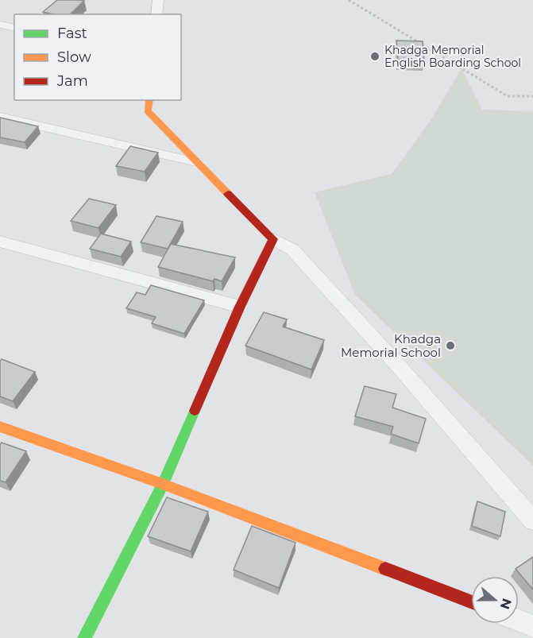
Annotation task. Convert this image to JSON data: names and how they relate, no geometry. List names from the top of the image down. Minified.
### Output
{"places":["Khadga Memorial English Boarding School","Khadga Memorial School"],"legend":["Fast","Slow","Jam"],"north":"right"}
